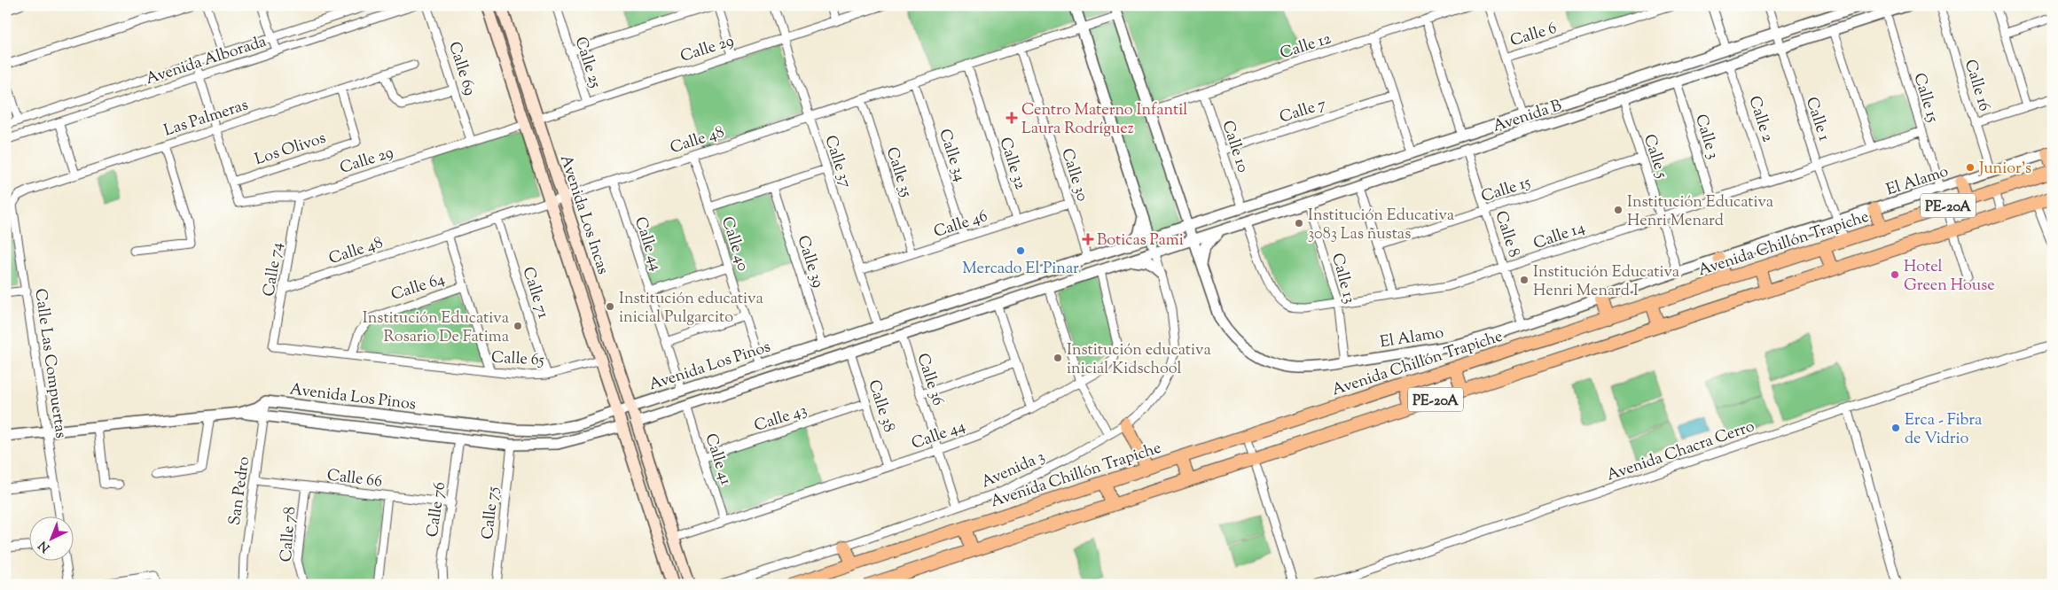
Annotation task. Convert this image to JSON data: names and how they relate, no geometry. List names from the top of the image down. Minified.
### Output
{"streets":{"main road":["PE-20A","Avenida Los Incas","Avenida Chillón Trapiche"],"street":["Calle 6","Calle 12","Calle 29","Avenida Alborada","Calle 25","Calle 69","Calle 16","Calle 15","Calle 7","Avenida B","Las Palmeras","Calle 2","Calle 1","Calle 3","Calle 48","Calle 10","Los Olivos","Calle 34","Calle 5","Calle 37","Calle 32","Calle 35","Calle 30","El Alamo","Calle 46","Calle 8","Calle 14","Calle 44","Calle 40","Calle 39","Calle 74","Calle 13","Calle 64","Calle 71","Calle 65","Calle Las Compuertas","Avenida Los Pinos","Calle 36","Calle 38","Calle 43","Avenida Chacra Cerro","Calle 41","Avenida 3","Calle 66","San Pedro","Calle 76","Calle 75","Calle 78"]},"crossings":[["Calle 12","Calle 10"],["Calle 12","El Alamo"],["Calle 29","Calle 25"],["Calle 29","Calle 69"],["Calle 29","Los Olivos"],["Calle 29","Calle 37"],["Calle 29","Avenida Los Incas"],["Calle 29","Calle 74"],["Calle 16","El Alamo"],["Calle 15","Avenida B"],["Calle 15","Calle 5"],["Calle 15","El Alamo"],["Calle 15","Calle 8"],["Calle 15","Calle 14"],["Calle 7","Calle 10"],["Avenida B","Calle 2"],["Avenida B","Calle 1"],["Avenida B","Calle 3"],["Avenida B","Calle 10"],["Avenida B","Calle 5"],["Avenida B","El Alamo"],["Avenida B","Calle 8"],["Avenida B","Calle 14"],["Avenida B","Calle 13"],["Avenida B","Avenida Los Pinos"],["Avenida B","Avenida 3"],["Las Palmeras","Los Olivos"],["Las Palmeras","Calle Las Compuertas"],["Calle 2","Calle 14"],["Calle 1","El Alamo"],["Calle 1","Calle 14"],["Calle 1","Avenida Chillón Trapiche"],["Calle 3","Calle 14"],["Calle 48","Calle 34"],["Calle 48","Calle 37"],["Calle 48","Calle 32"],["Calle 48","Calle 35"],["Calle 48","Calle 30"],["Calle 48","El Alamo"],["Calle 48","Avenida Los Incas"],["Calle 48","Calle 44"],["Calle 48","Calle 40"],["Calle 48","Calle 74"],["Calle 48","Calle 71"],["Calle 34","Calle 46"],["Calle 5","El Alamo"],["Calle 5","Calle 14"],["Calle 37","Calle 46"],["Calle 37","Avenida Los Pinos"],["Calle 32","Calle 46"],["Calle 35","Calle 46"],["Calle 30","Calle 46"],["Calle 30","Avenida Los Pinos"],["El Alamo","Calle 8"],["El Alamo","Calle 13"],["Avenida Los Incas","Calle 44"],["Avenida Los Incas","Calle 65"],["Avenida Los Incas","Avenida Los Pinos"],["Calle 8","Calle 14"],["Calle 14","Calle 13"],["Calle 44","Avenida Los Pinos"],["Calle 44","Calle 36"],["Calle 44","Calle 38"],["Calle 44","Calle 41"],["Calle 40","Avenida Los Pinos"],["Calle 39","Avenida Los Pinos"],["Calle 74","Calle 65"],["Calle 64","Calle 65"],["Calle 71","Calle 65"],["Avenida Los Pinos","Calle 36"],["Avenida Los Pinos","Calle 38"],["Avenida Los Pinos","Calle 41"],["Avenida Los Pinos","Avenida 3"],["Avenida Los Pinos","San Pedro"],["Avenida Los Pinos","Calle 76"],["Avenida Los Pinos","Calle 75"],["Calle 36","Avenida 3"],["Calle 38","Calle 43"],["Calle 43","Calle 41"],["Calle 66","San Pedro"],["Calle 66","Calle 76"],["Calle 66","Calle 78"]],"places":{"health":["Centro Materno Infantil Laura Rodríguez","Boticas Pami"],"other":["Junior's","Institución Educativa Henri Menard","Institución Educativa 3083 Las ñustas","Mercado El Pinar","Hotel Green House","Institución Educativa Henri Menard I","Institución educativa inicial Pulgarcito","Institución Educativa Rosario De Fatima","Institución educativa inicial Kidschool","Erca - Fibra de Vidrio"]},"north":"bottom left"}
